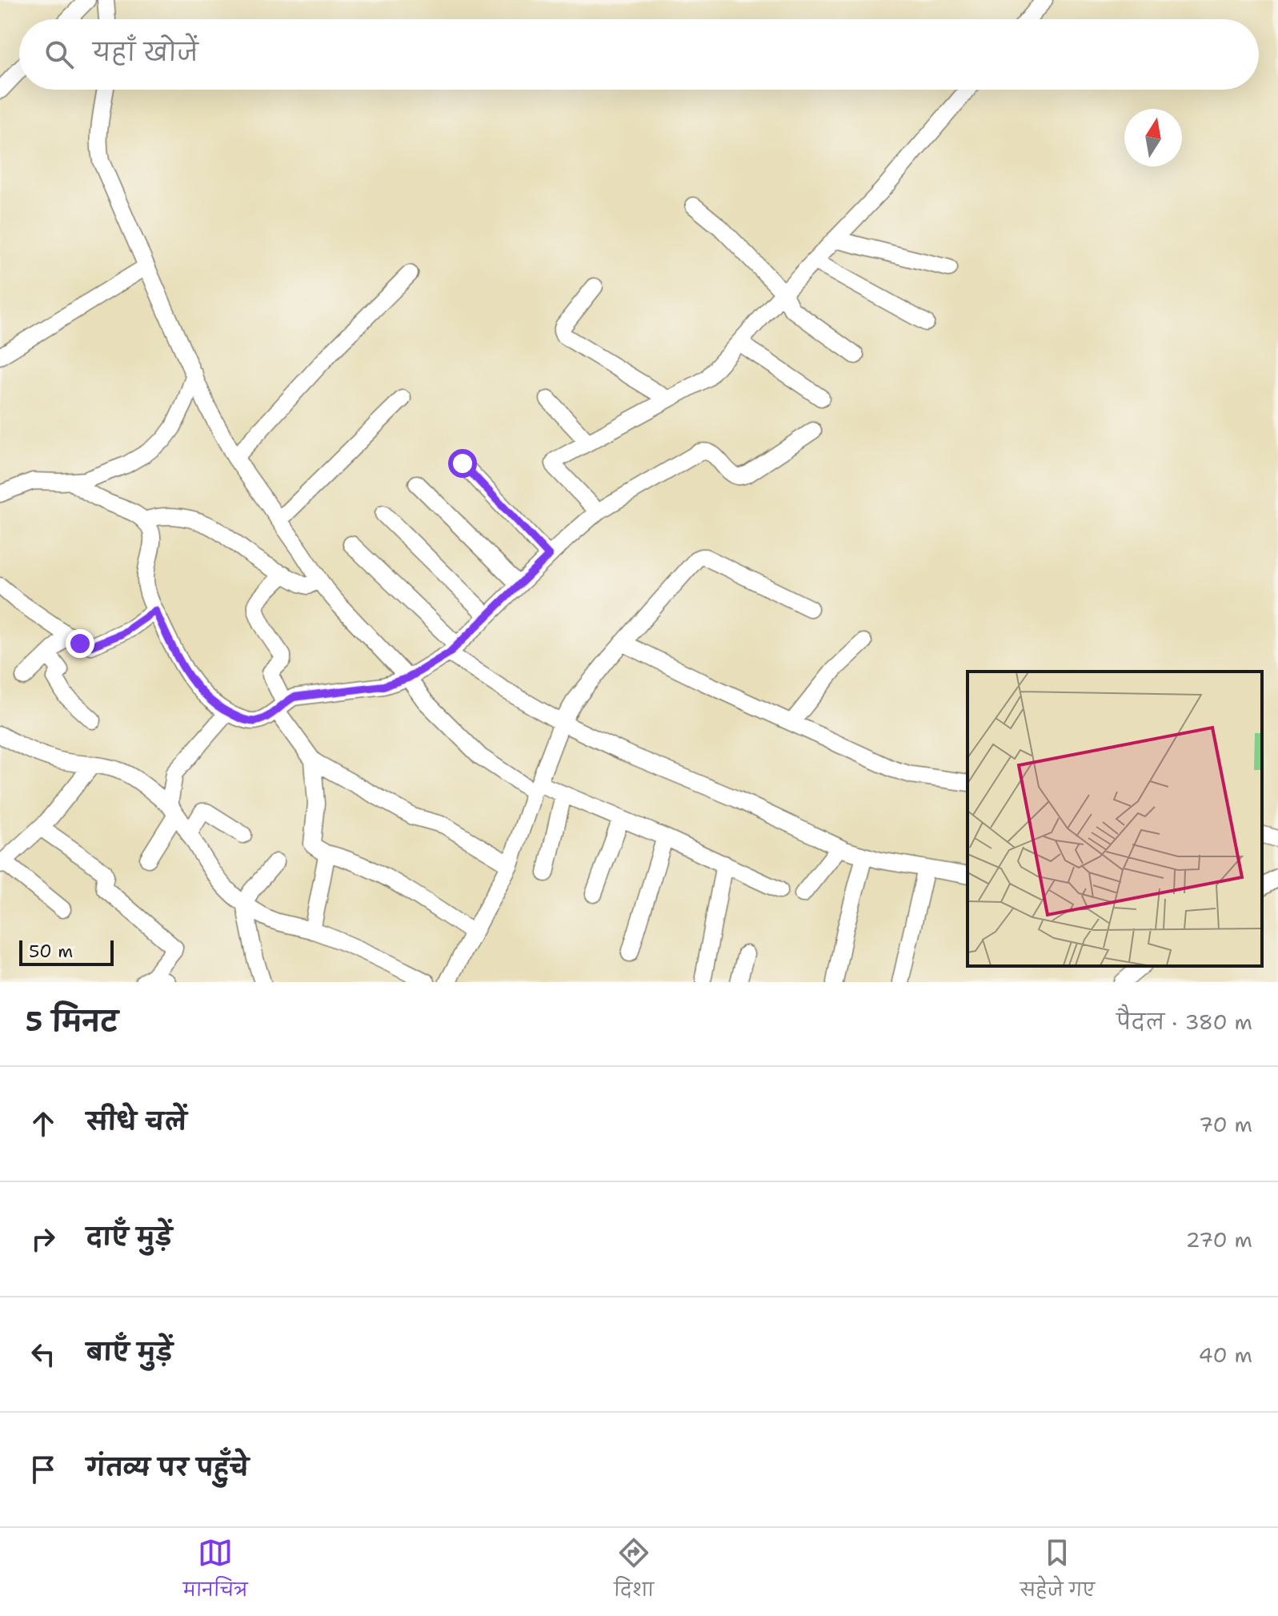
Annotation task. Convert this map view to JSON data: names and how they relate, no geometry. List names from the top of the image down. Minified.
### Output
{"scale_bar":"50 m","north":"top","page":{"search":"यहाँ खोजें","scale":"50 m","heading":["5 मिनट","पैदल · 380 m"],"list":[["सीधे चलें","70 m"],["दाएँ मुड़ें","270 m"],["बाएँ मुड़ें","40 m"],"गंतव्य पर पहुँचे"],"nav":["मानचित्र","दिशा","सहेजे गए"]}}
